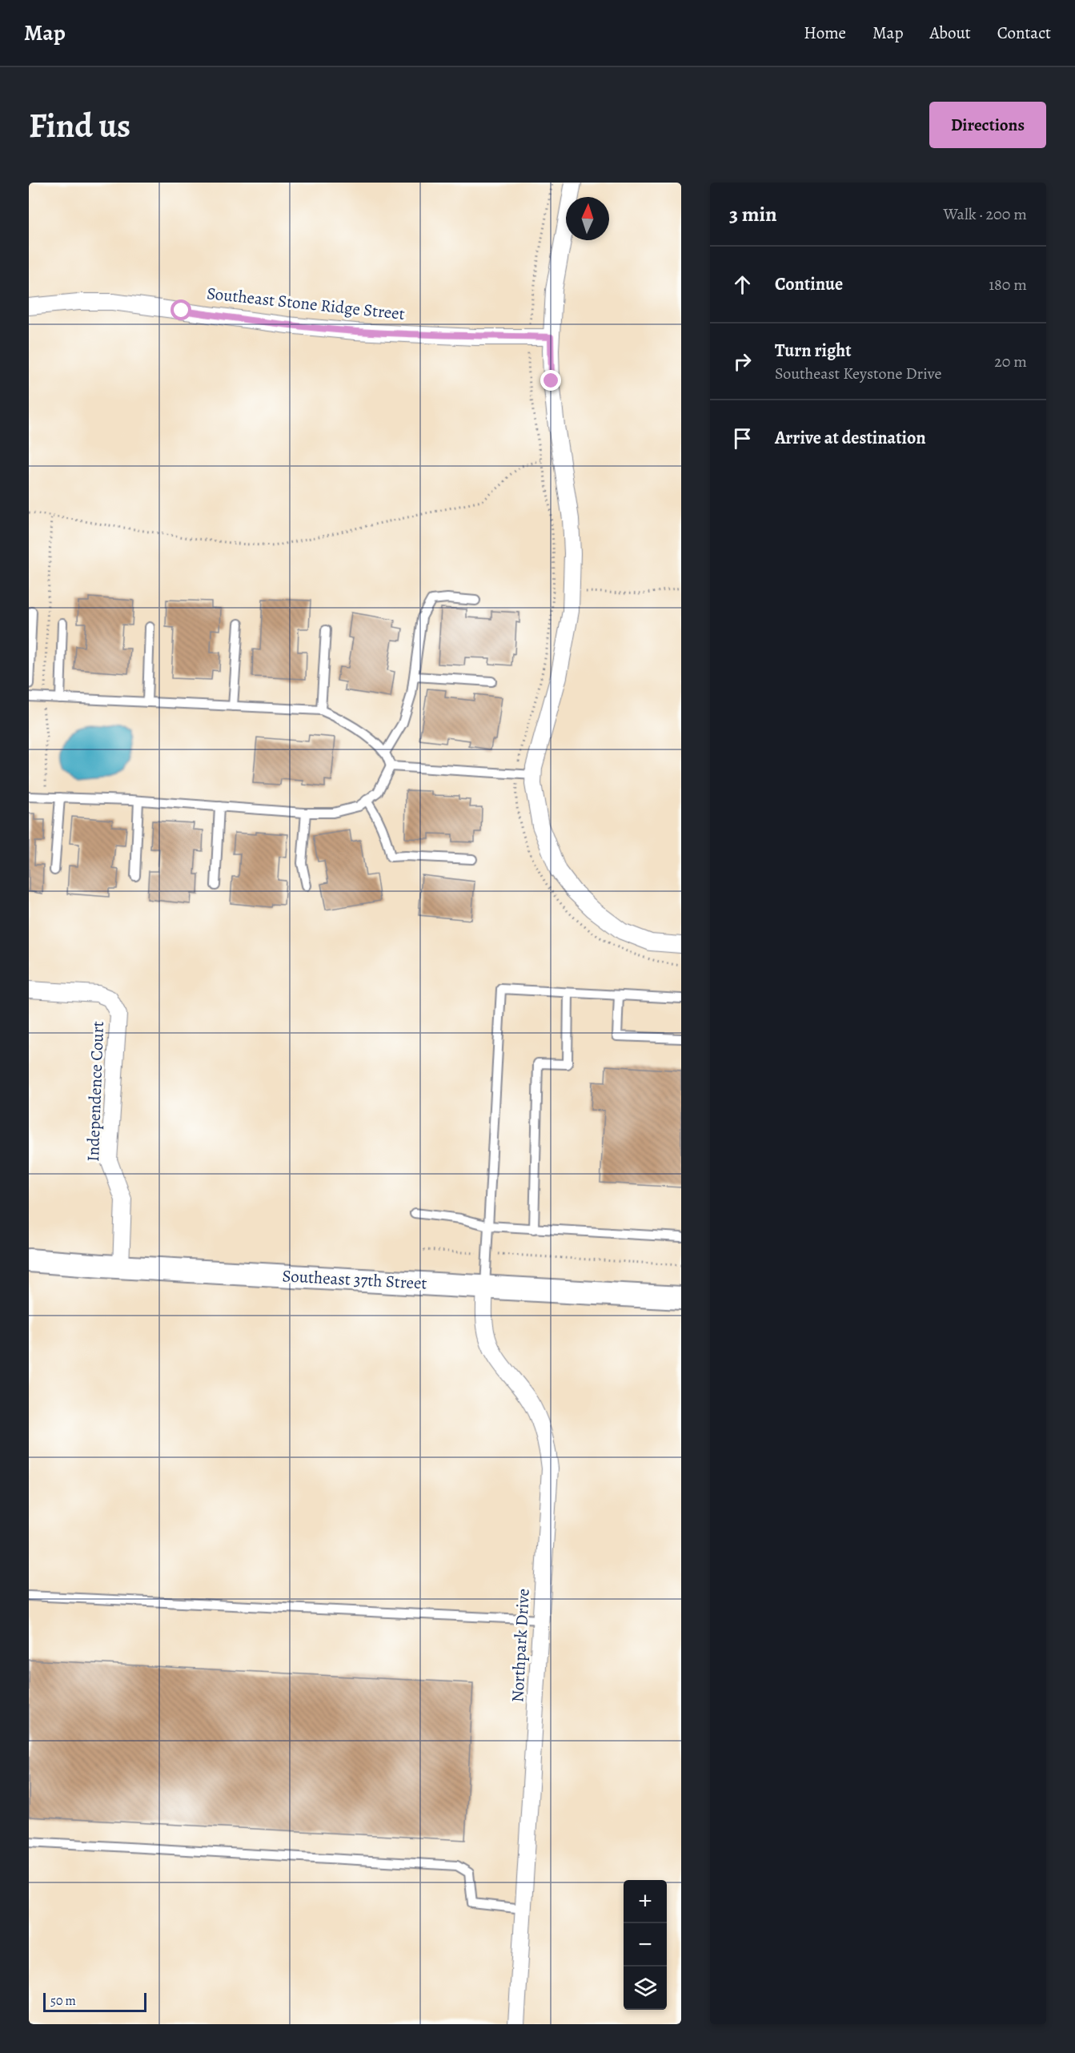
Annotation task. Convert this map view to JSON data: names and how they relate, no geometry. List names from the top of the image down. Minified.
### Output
{"streets":{"street":["Southeast Stone Ridge Street","Independence Court","Southeast 37th Street","Northpark Drive"]},"crossings":[["Independence Court","Southeast 37th Street"],["Southeast 37th Street","Northpark Drive"]],"scale_bar":"50 m","north":"top","page":{"header":"Map","nav":["Home","Map","About","Contact"],"buttons":"Directions","title":"Find us","heading":["3 min","Walk · 200 m"],"list":[["Continue","180 m"],["Turn right","Southeast Keystone Drive","20 m"],"Arrive at destination"],"map_buttons":["+","−"],"scale":"50 m"}}
